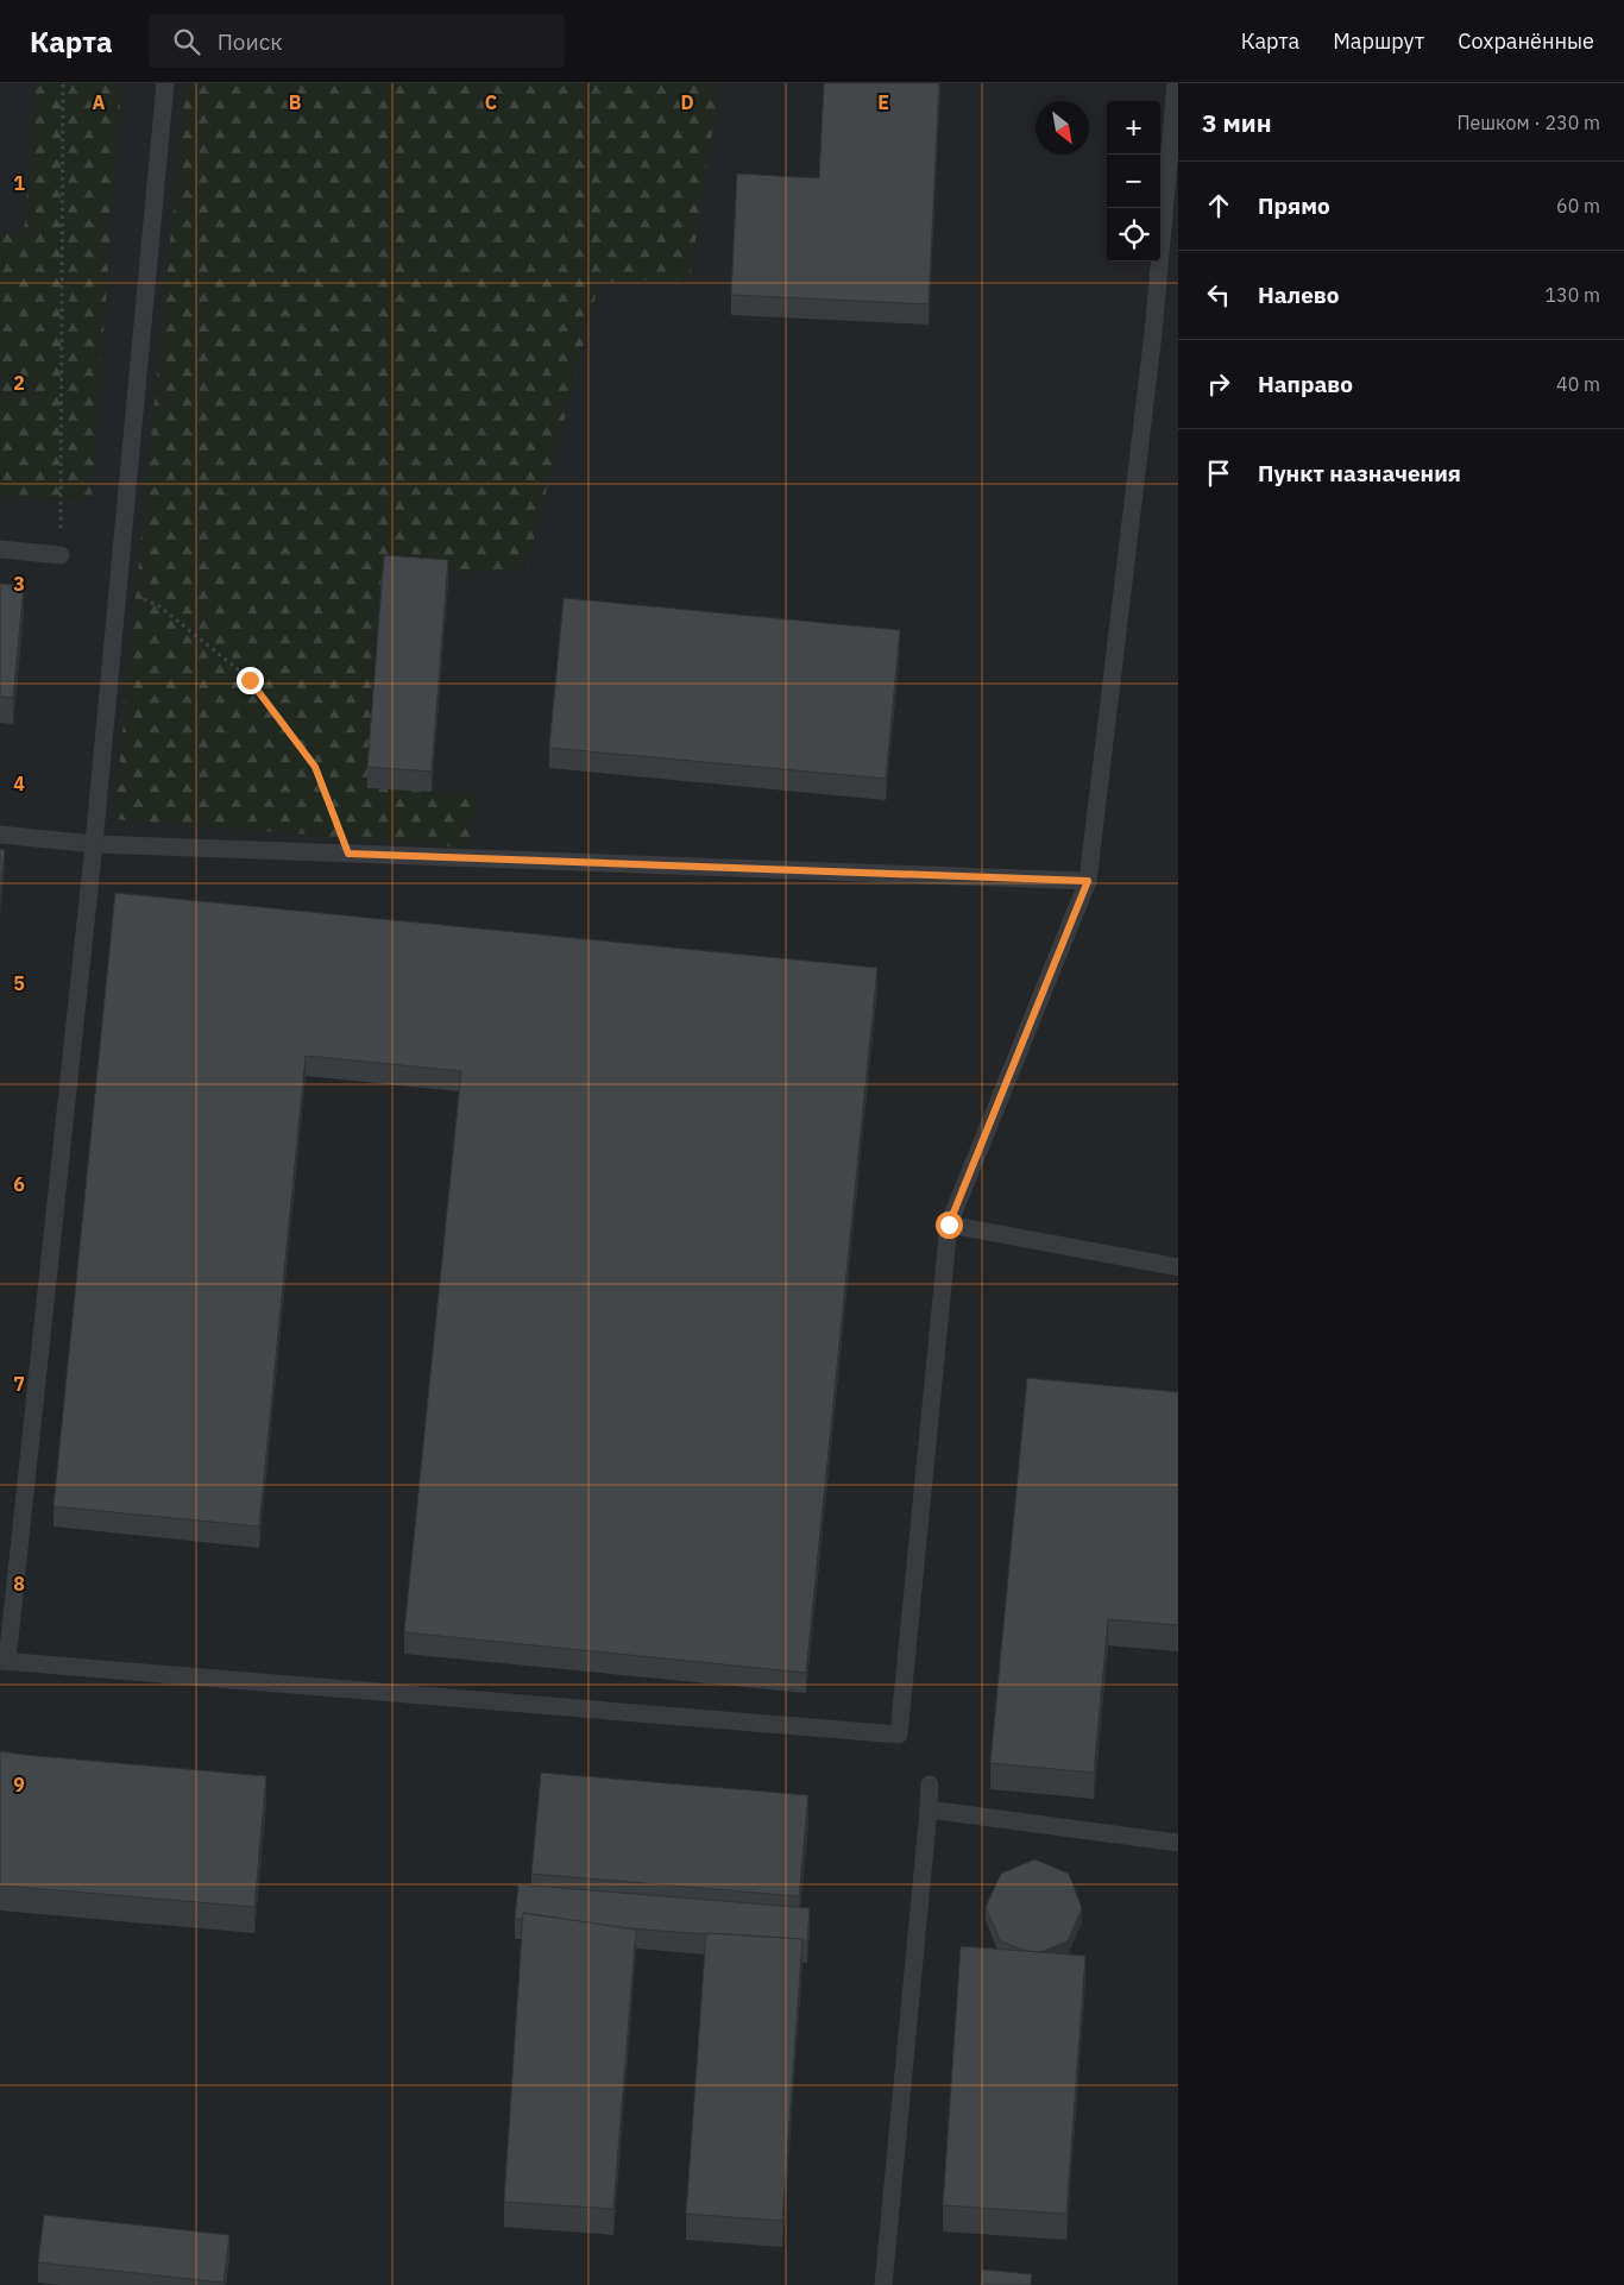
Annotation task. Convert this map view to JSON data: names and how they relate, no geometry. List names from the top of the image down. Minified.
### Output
{"north":"bottom right","page":{"header":"Карта","search":"Поиск","nav":["Карта","Маршрут","Сохранённые"],"heading":["3 мин","Пешком · 230 m"],"map_buttons":["+","−"],"list":[["Прямо","60 m"],["Налево","130 m"],["Направо","40 m"],"Пункт назначения"]},"grid":{"columns":["A","B","C","D","E"],"rows":["1","2","3","4","5","6","7","8","9"]}}
